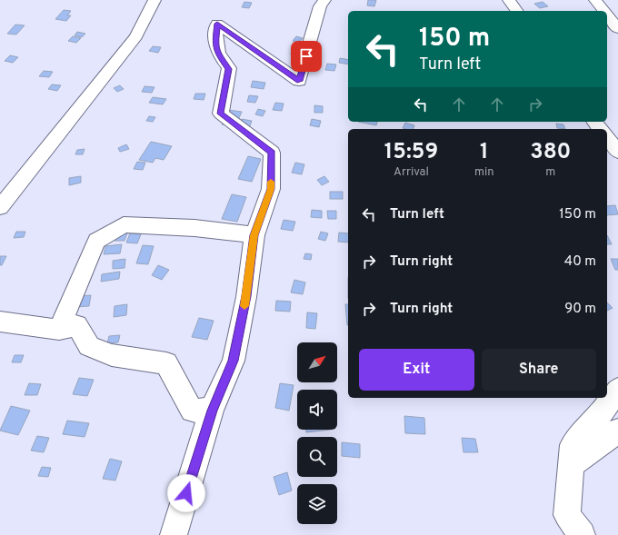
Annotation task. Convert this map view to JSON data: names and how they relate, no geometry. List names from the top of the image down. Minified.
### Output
{"north":"top right","page":{"turn":["150 m","Turn left"],"eta":["15:59","Arrival","1","min","380","m"],"list":[{"name":"Turn left","value":"150 m"},{"name":"Turn right","value":"40 m"},{"name":"Turn right","value":"90 m"}],"buttons":["Exit","Share"]}}
